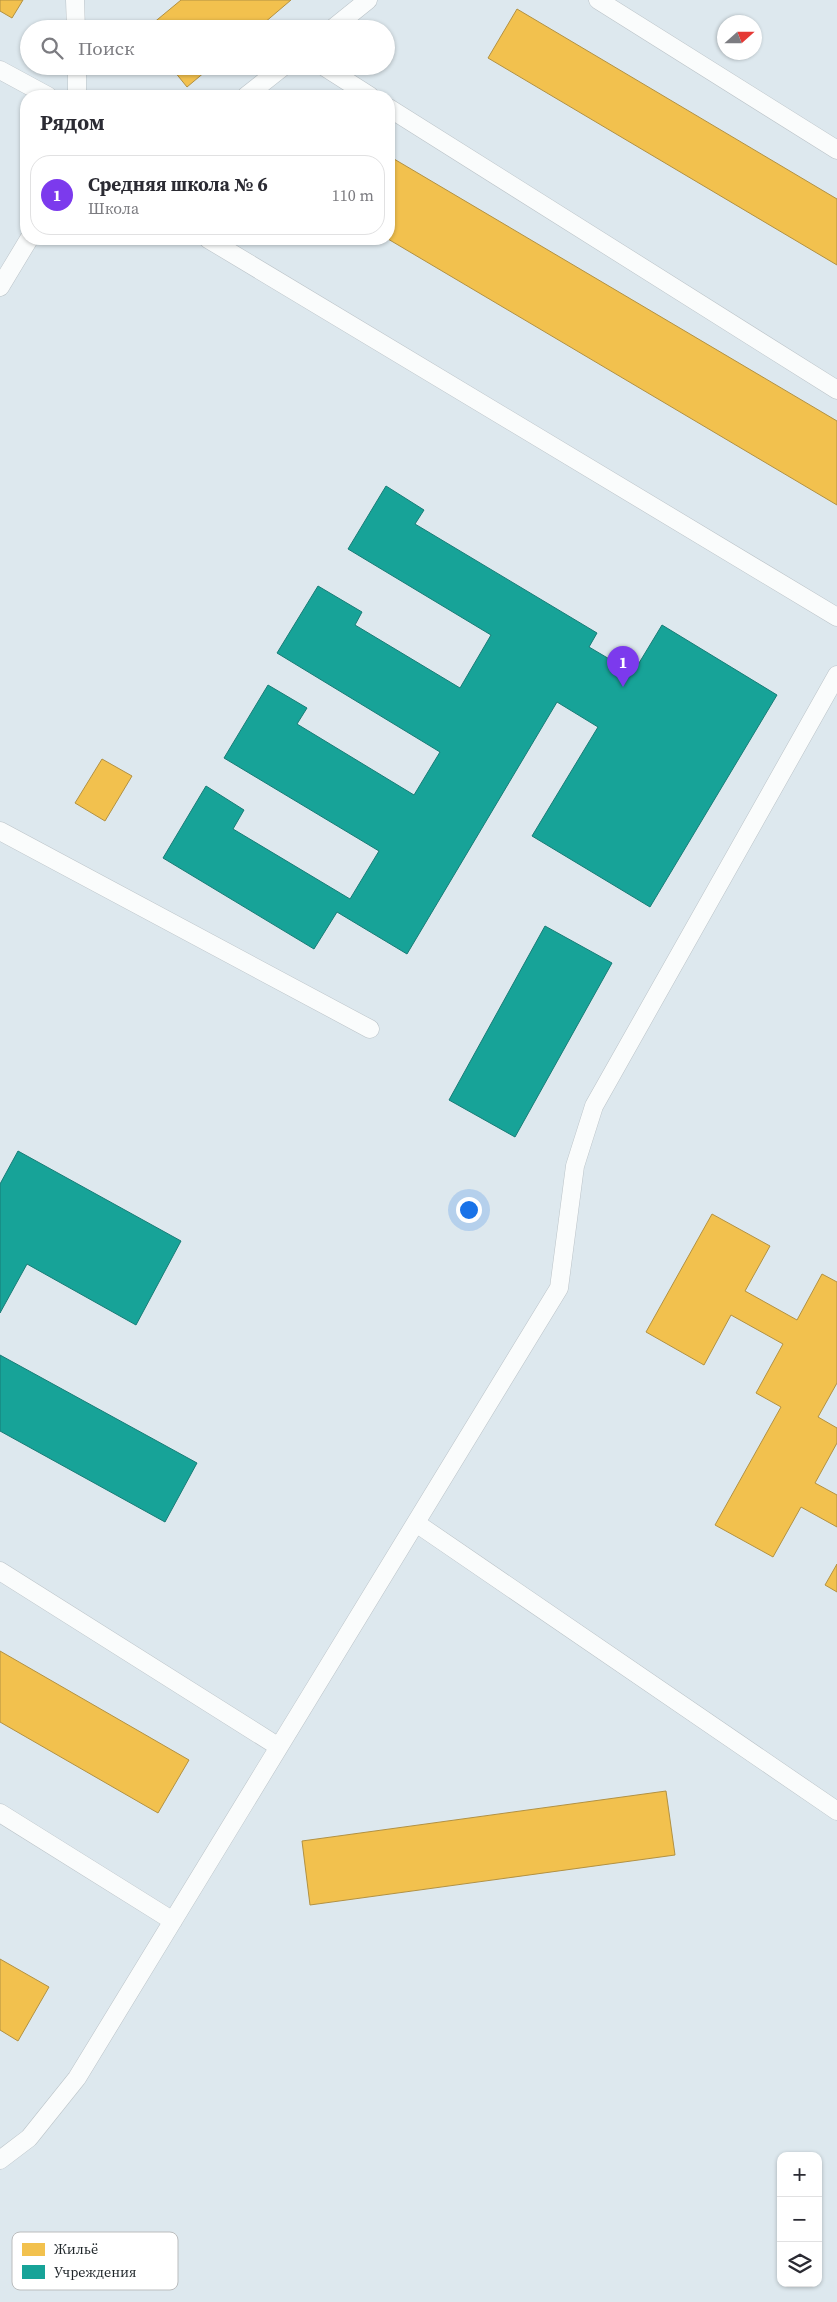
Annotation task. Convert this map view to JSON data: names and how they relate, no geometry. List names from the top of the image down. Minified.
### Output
{"legend":["Жильё","Учреждения"],"north":"right","page":{"search":"Поиск","heading":"Рядом","list":[{"mark":"1","name":"Средняя школа № 6","note":"Школа","value":"110 m"}],"pins":"1","map_buttons":["+","−"]}}
